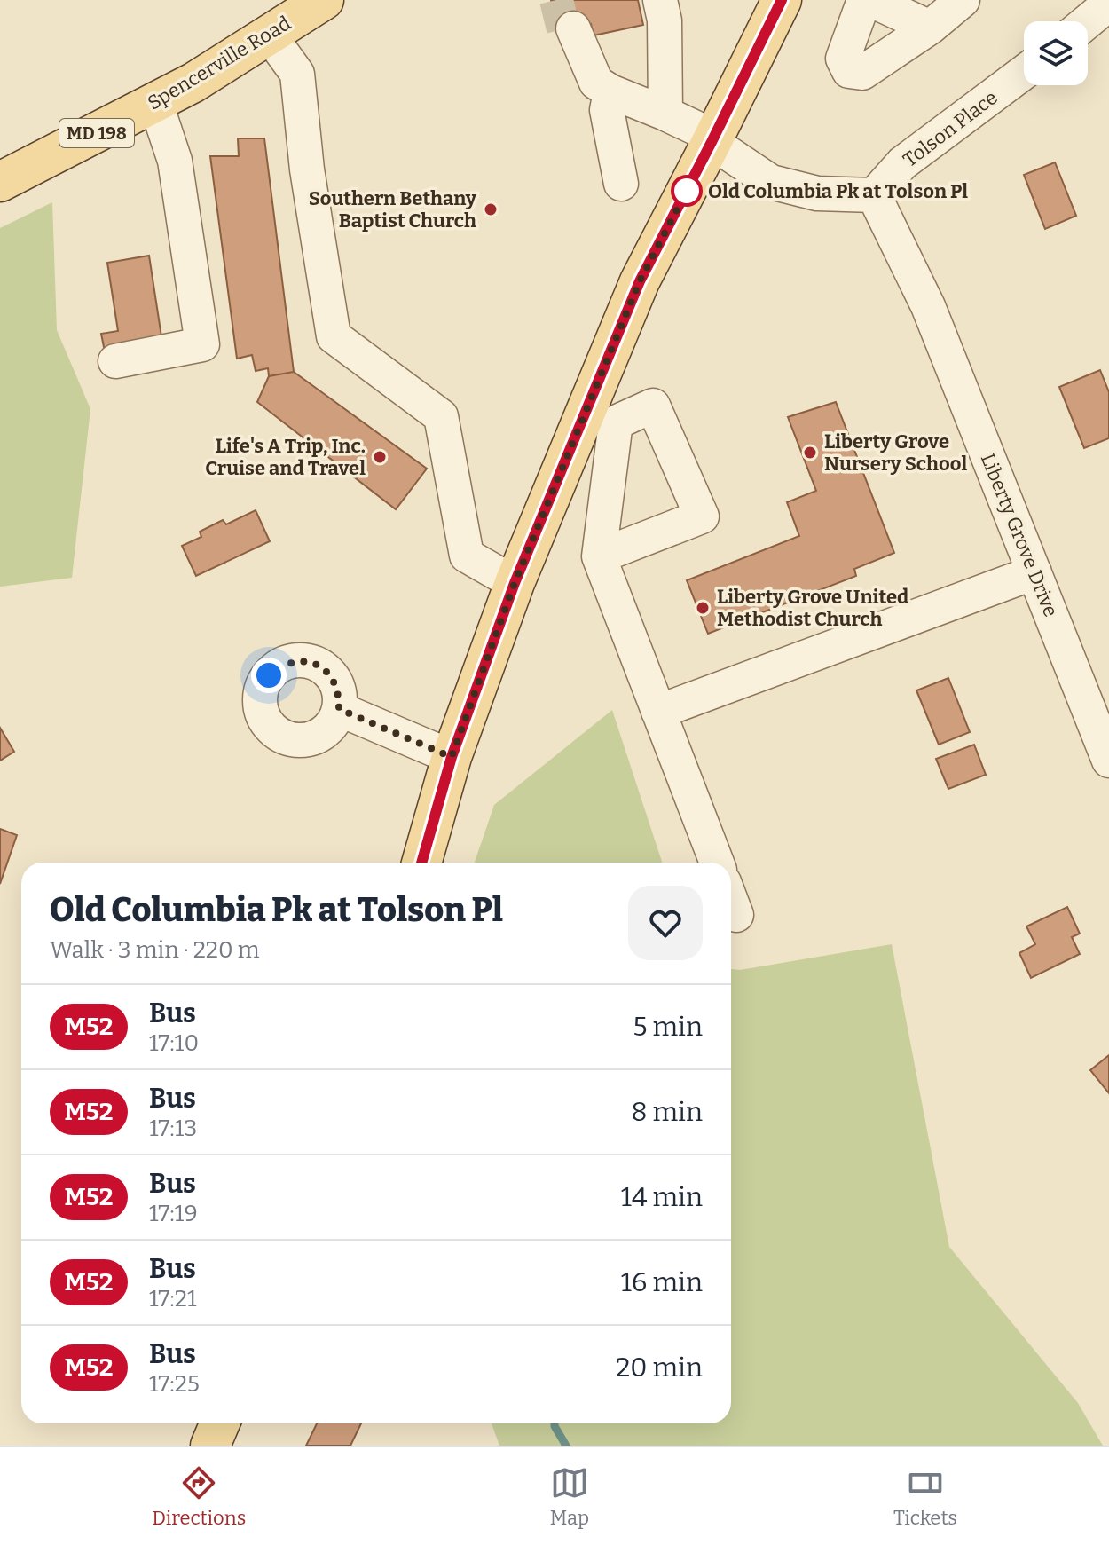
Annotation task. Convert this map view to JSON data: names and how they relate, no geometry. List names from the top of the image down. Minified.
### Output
{"streets":{"main road":["Spencerville Road","MD 198"],"street":["Tolson Place","Liberty Grove Drive"]},"crossings":[["Tolson Place","Liberty Grove Drive"]],"places":["Old Columbia Pk at Tolson Pl","Southern Bethany Baptist Church","Liberty Grove Nursery School","Life's A Trip, Inc. Cruise and Travel","Liberty Grove United Methodist Church"],"lines":["bus line M52"],"page":{"heading":["Old Columbia Pk at Tolson Pl","Walk · 3 min · 220 m"],"list":[{"mark":"M52","name":"Bus","note":"17:10","value":"5 min"},{"mark":"M52","name":"Bus","note":"17:13","value":"8 min"},{"mark":"M52","name":"Bus","note":"17:19","value":"14 min"},{"mark":"M52","name":"Bus","note":"17:21","value":"16 min"},{"mark":"M52","name":"Bus","note":"17:25","value":"20 min"}],"tabs":["Directions","Map","Tickets"]}}
